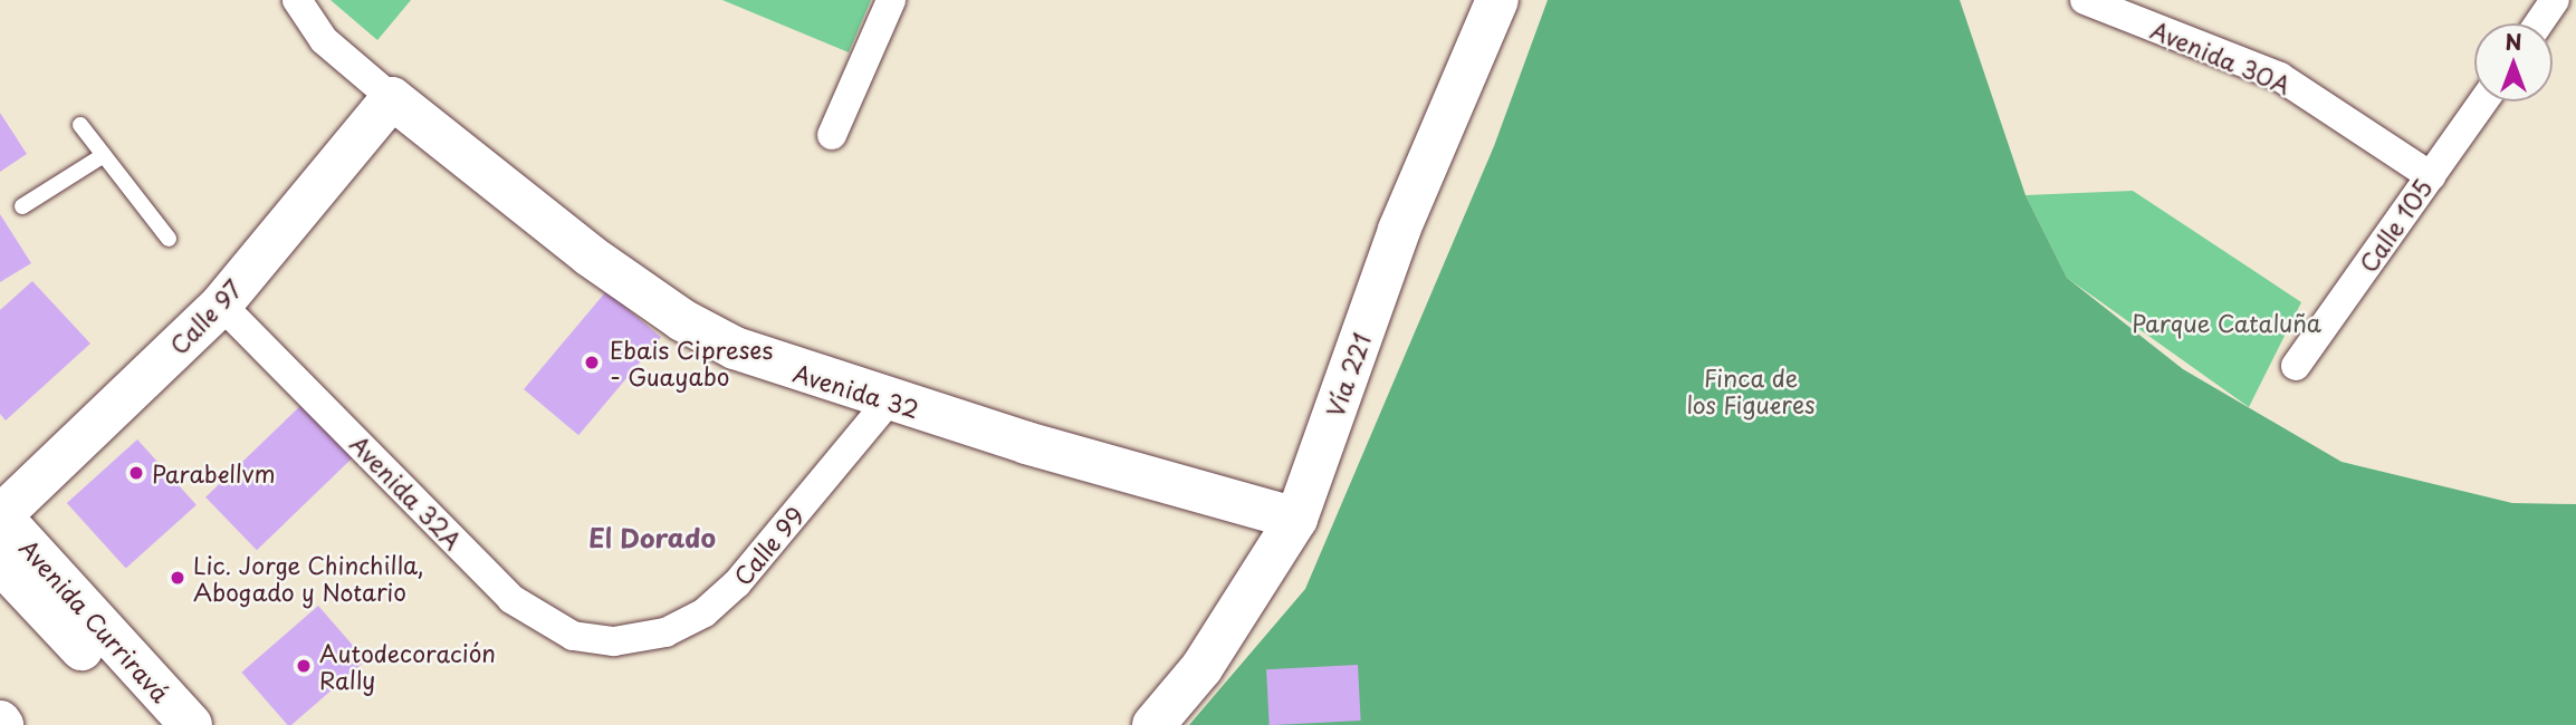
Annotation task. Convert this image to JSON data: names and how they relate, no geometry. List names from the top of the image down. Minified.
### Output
{"streets":{"main road":["Calle 97","Vía 221","Avenida 32","Avenida Curriravá"],"street":["Avenida 30A","Calle 105","Avenida 32A","Calle 99"]},"crossings":[["Avenida 30A","Calle 105"],["Calle 97","Avenida 32"],["Calle 97","Avenida 32A"],["Calle 97","Avenida Curriravá"],["Vía 221","Avenida 32"],["Avenida 32","Calle 99"],["Avenida 32A","Calle 99"]],"districts":["El Dorado"],"parks":["Parque Cataluña","Finca de los Figueres"],"places":["Ebais Cipreses - Guayabo","Parabellvm","Lic. Jorge Chinchilla, Abogado y Notario","Autodecoración Rally"],"north":"top"}
